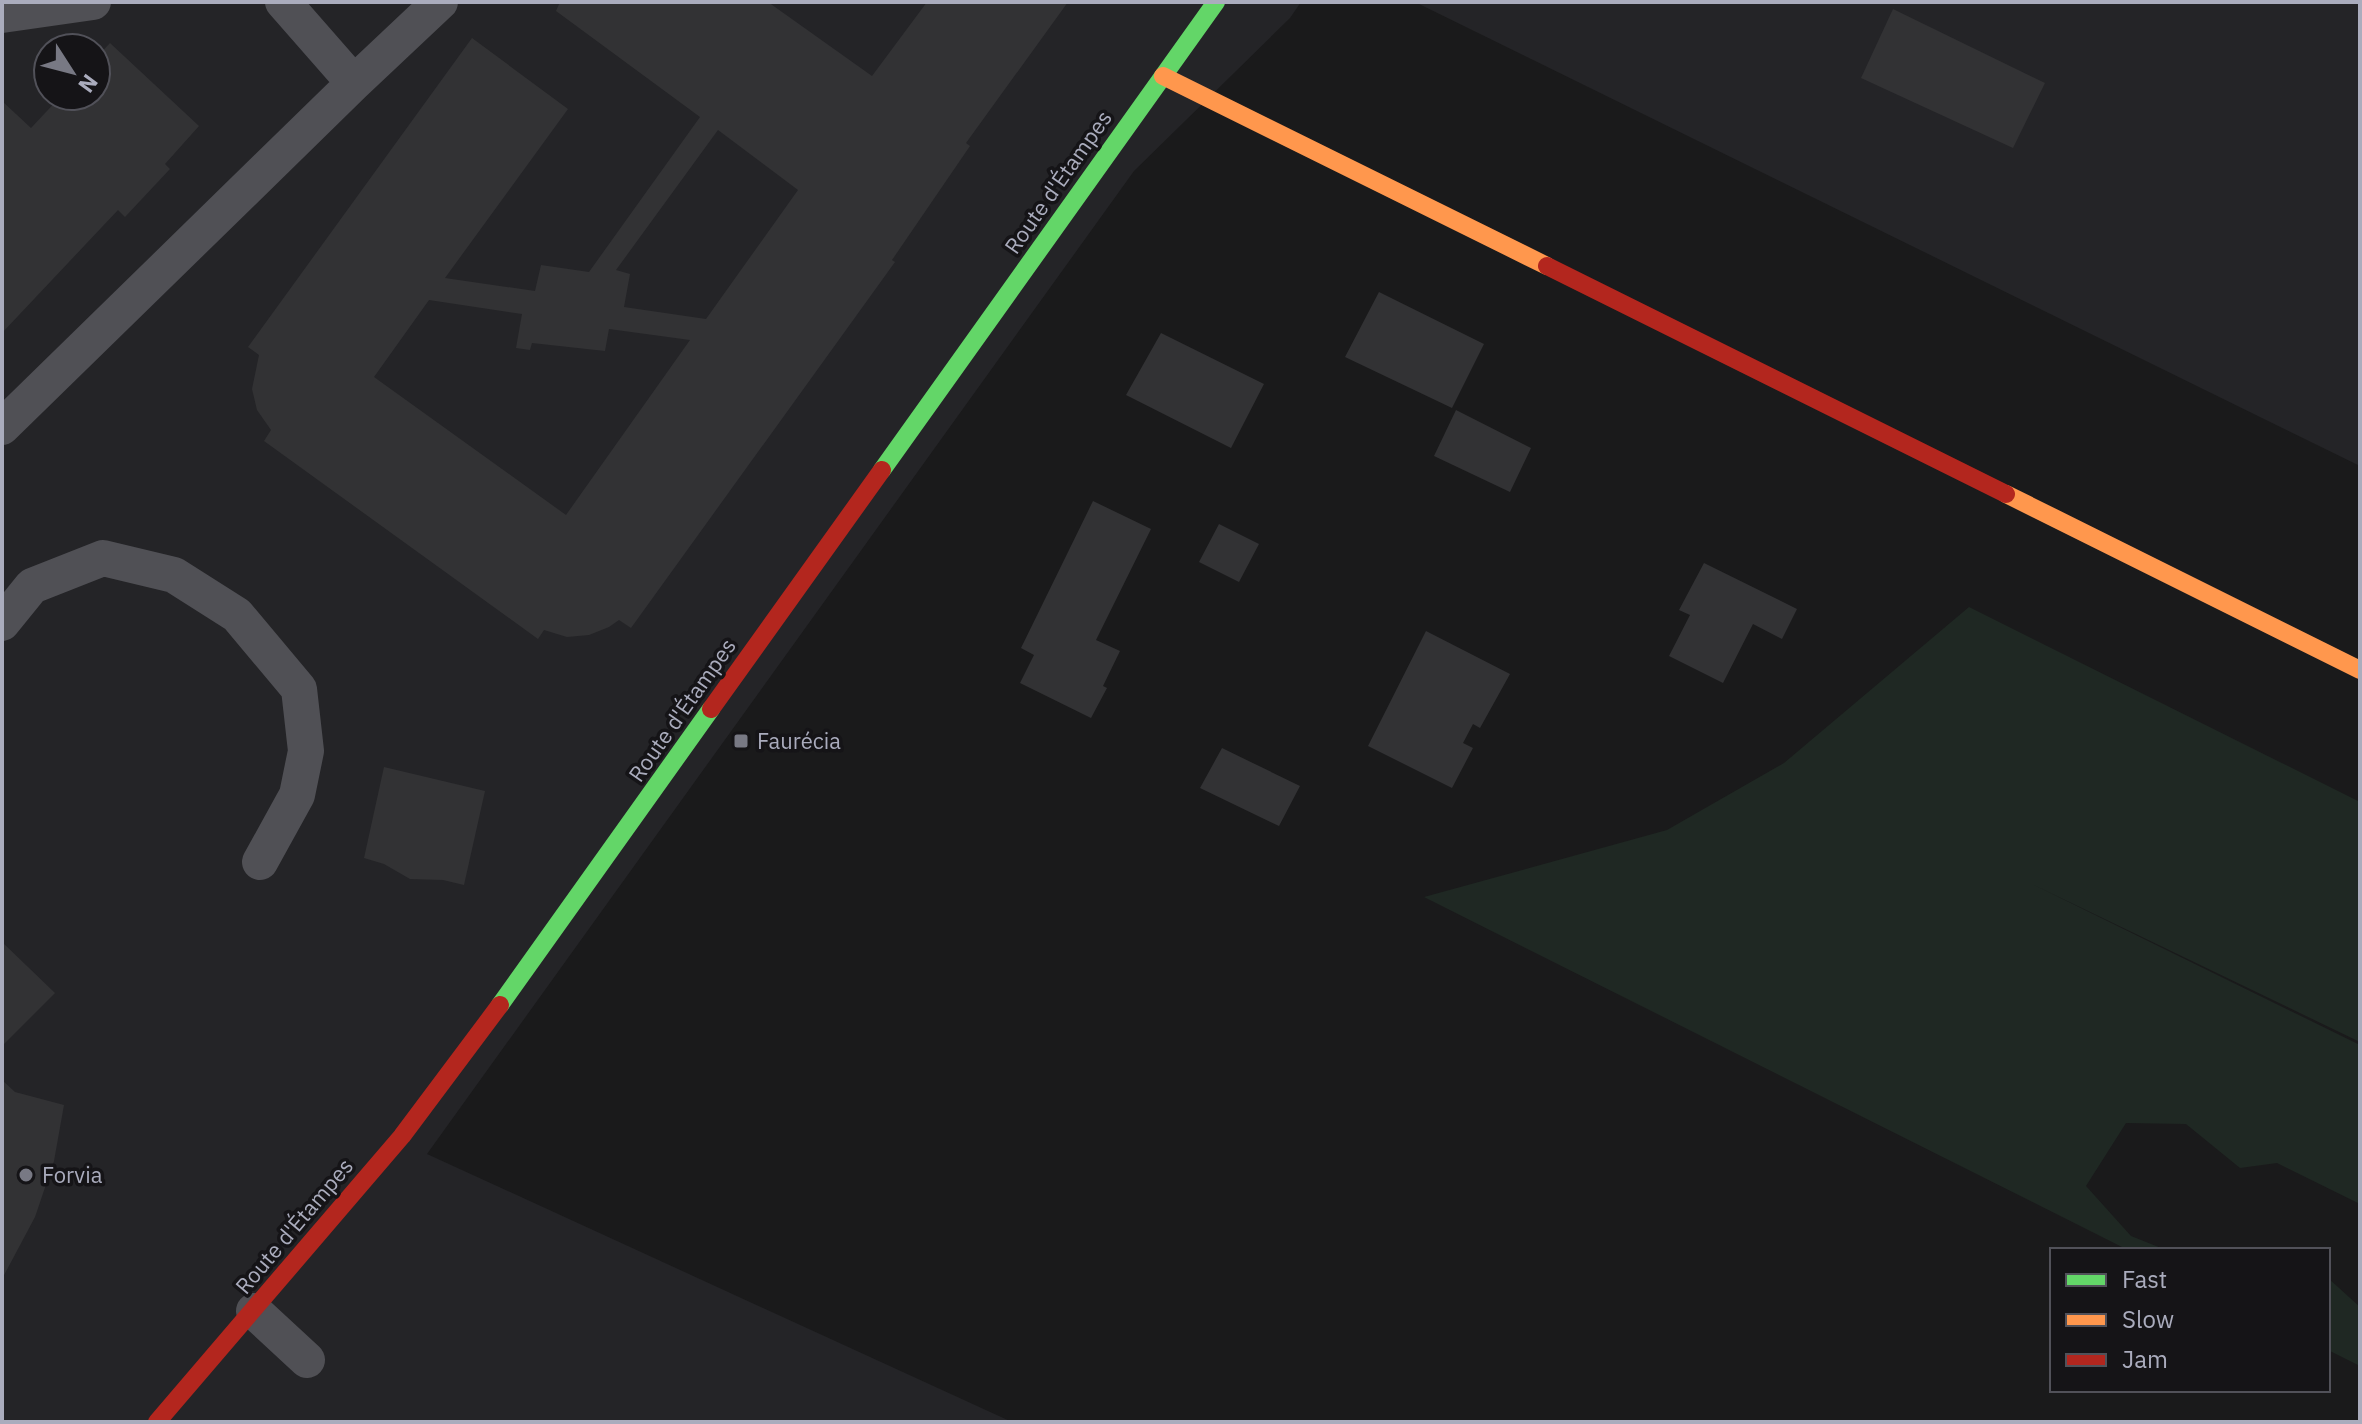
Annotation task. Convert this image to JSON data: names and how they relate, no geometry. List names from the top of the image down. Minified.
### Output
{"streets":{"main road":["Route d'Étampes"]},"places":{"transit":["Faurécia"],"other":["Forvia"]},"legend":["Fast","Slow","Jam"],"north":"bottom right"}
